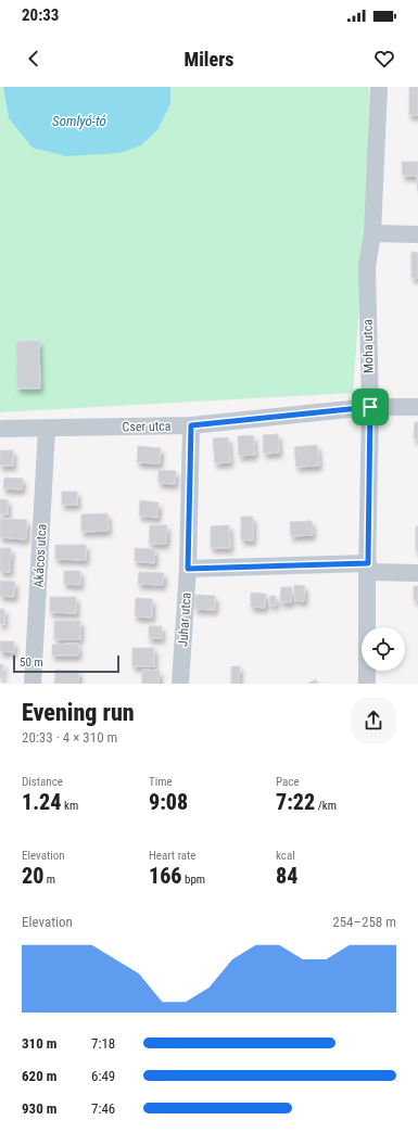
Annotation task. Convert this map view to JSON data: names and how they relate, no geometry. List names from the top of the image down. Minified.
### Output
{"streets":{"street":["Moha utca","Cser utca","Akácos utca","Juhar utca"]},"crossings":[["Moha utca","Cser utca"],["Cser utca","Akácos utca"],["Cser utca","Juhar utca"]],"water":["Somlyó-tó"],"scale_bar":"50 m","page":{"status":"20:33","header":"Milers","scale":"50 m","heading":["Evening run","20:33 · 4 × 310 m"],"stats":[["Distance","1.24 km"],["Time","9:08"],["Pace","7:22 /km"],["Elevation","20 m"],["Heart rate","166 bpm"],["kcal","84"]],"chart":["Elevation","254–258 m"],"list":[{"name":"310 m","note":"7:18"},{"name":"620 m","note":"6:49"},{"name":"930 m","note":"7:46"}]}}
